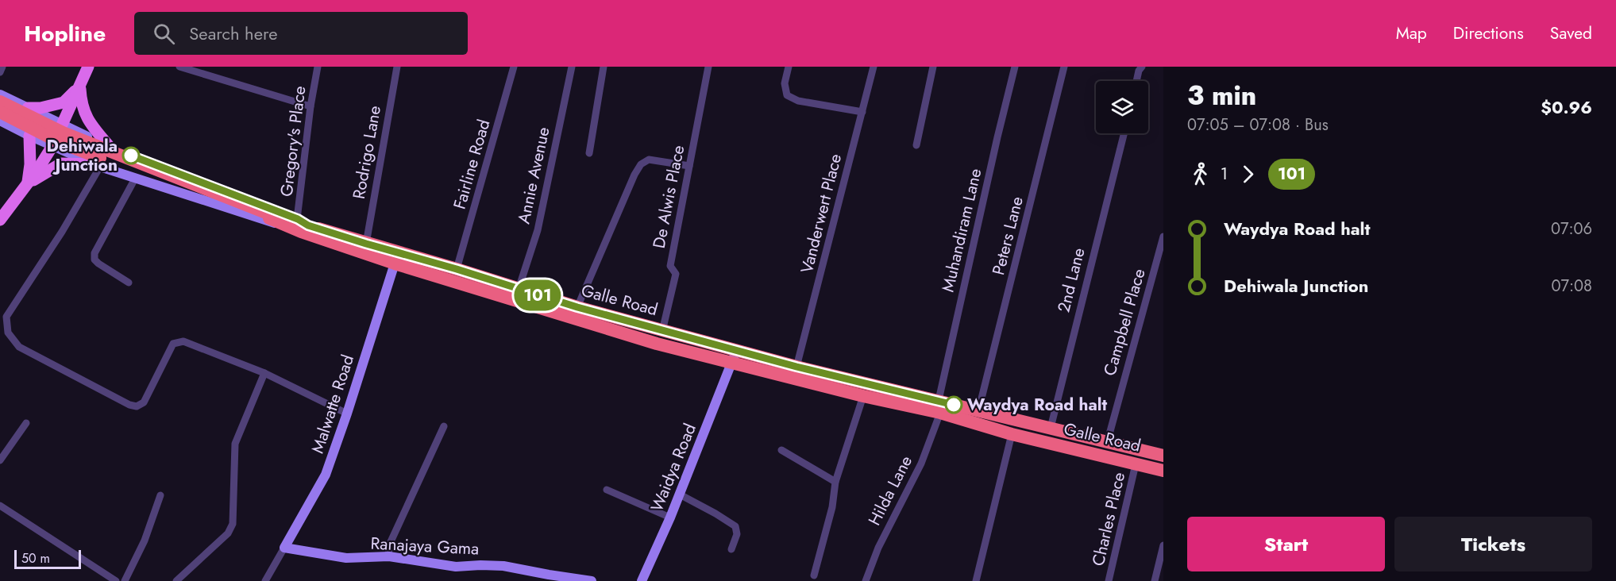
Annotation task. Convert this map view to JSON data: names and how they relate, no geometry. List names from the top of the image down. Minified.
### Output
{"streets":{"highway":["Galle Road"],"street":["Gregory's Place","Rodrigo Lane","Fairline Road","Annie Avenue","De Alwis Place","Vanderwert Place","Muhandiram Lane","Peters Lane","2nd Lane","Campbell Place","Malwatte Road","Waidya Road","Hilda Lane","Charles Place","Ranajaya Gama"]},"crossings":[["Gregory's Place","Galle Road"],["Rodrigo Lane","Galle Road"],["Fairline Road","Galle Road"],["Annie Avenue","Galle Road"],["De Alwis Place","Galle Road"],["Vanderwert Place","Galle Road"],["Muhandiram Lane","Galle Road"],["Muhandiram Lane","Hilda Lane"],["Peters Lane","Galle Road"],["2nd Lane","Galle Road"],["Galle Road","Campbell Place"],["Galle Road","Malwatte Road"],["Galle Road","Waidya Road"],["Galle Road","Hilda Lane"],["Galle Road","Charles Place"],["Malwatte Road","Ranajaya Gama"]],"places":["Dehiwala Junction","Waydya Road halt"],"lines":["bus line 101"],"scale_bar":"50 m","page":{"header":"Hopline","search":"Search here","nav":["Map","Directions","Saved"],"on_map":"101","heading":["3 min","07:05 – 07:08 · Bus","$0.96"],"legs":["1","101"],"list":[{"name":"Waydya Road halt","value":"07:06"},{"name":"Dehiwala Junction","value":"07:08"}],"buttons":["Start","Tickets"],"scale":"50 m"}}
